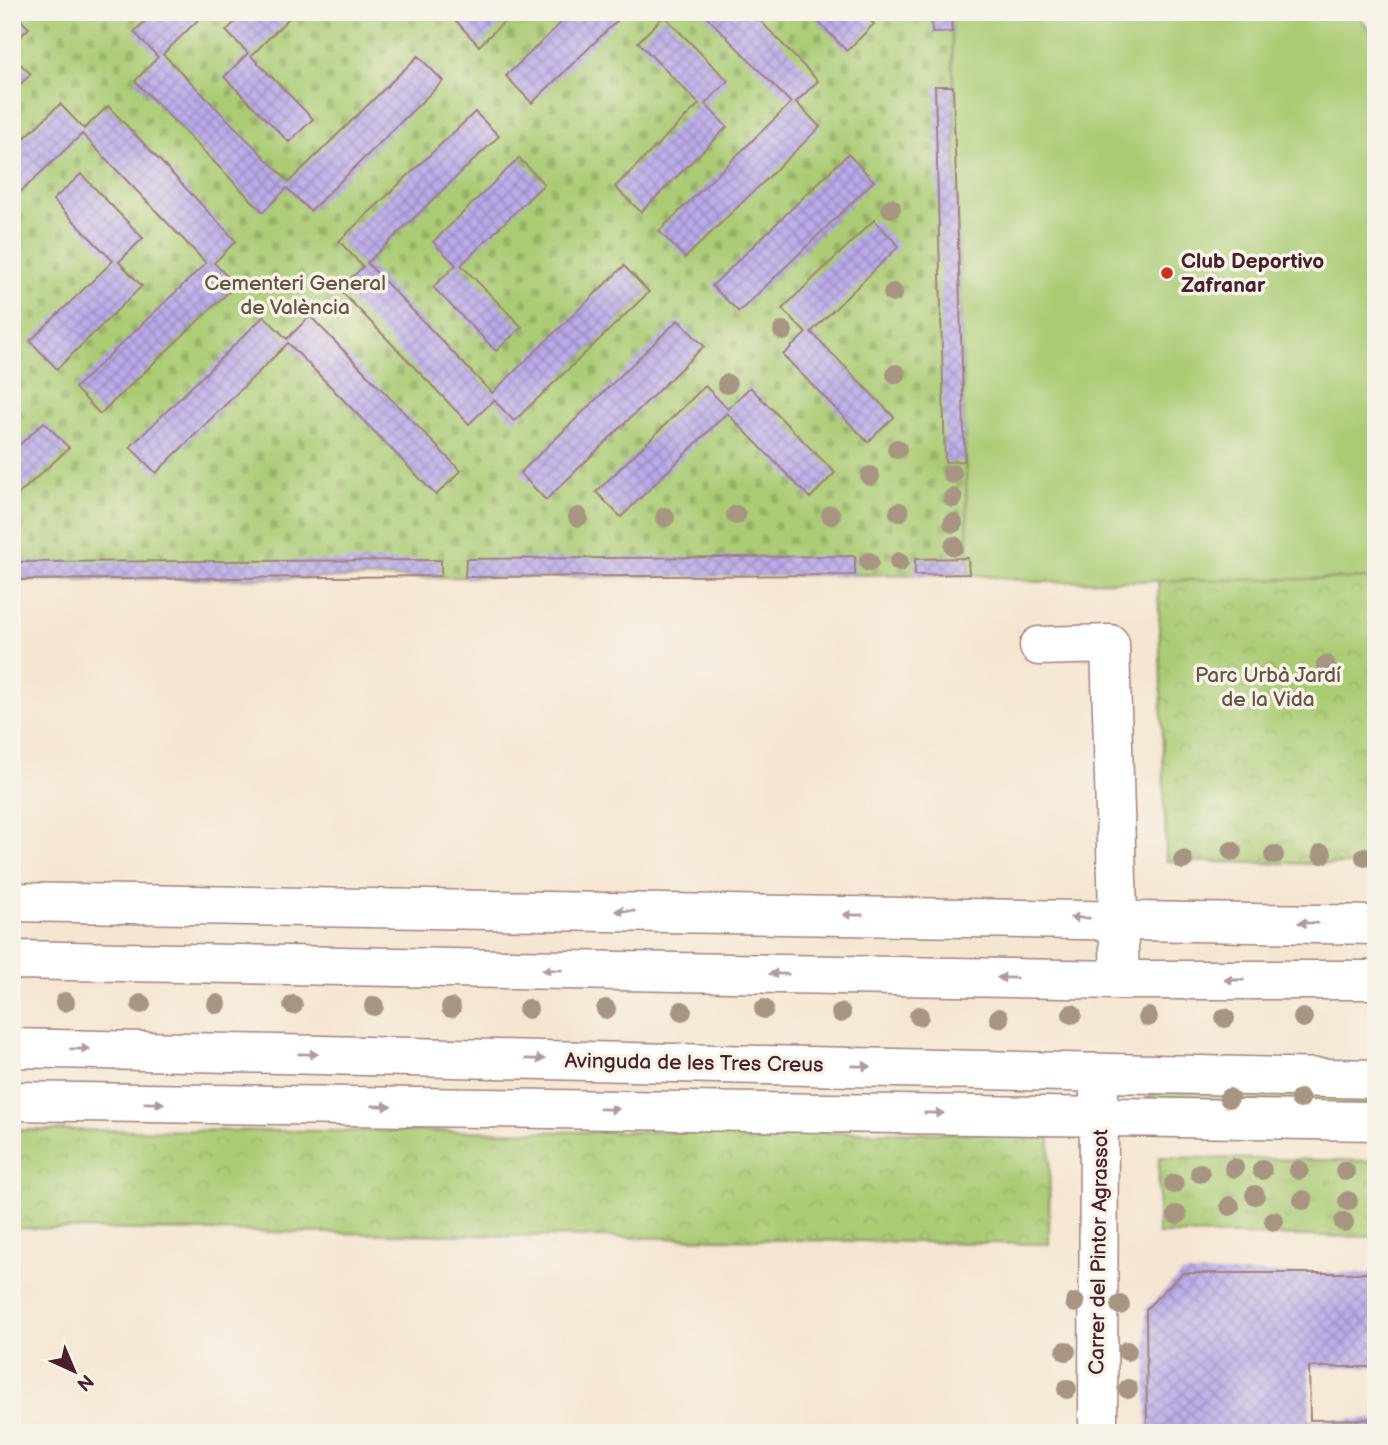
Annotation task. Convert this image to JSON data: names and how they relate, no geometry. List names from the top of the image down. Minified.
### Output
{"streets":{"main road":["Avinguda de les Tres Creus","Carrer del Pintor Agrassot"]},"crossings":[["Avinguda de les Tres Creus","Carrer del Pintor Agrassot"]],"parks":["Cementeri General de València","Parc Urbà Jardí de la Vida"],"places":["Club Deportivo Zafranar"],"north":"bottom right"}
